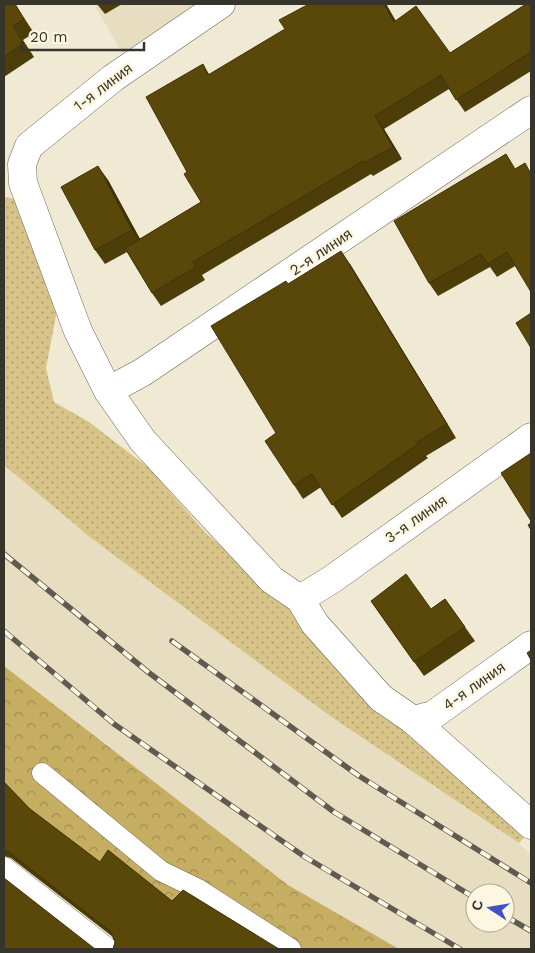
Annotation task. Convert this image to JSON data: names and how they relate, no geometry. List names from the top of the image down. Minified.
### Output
{"streets":{"street":["1-я линия","2-я линия","3-я линия","4-я линия"]},"crossings":[["1-я линия","2-я линия"]],"scale_bar":"20 m","north":"left"}
